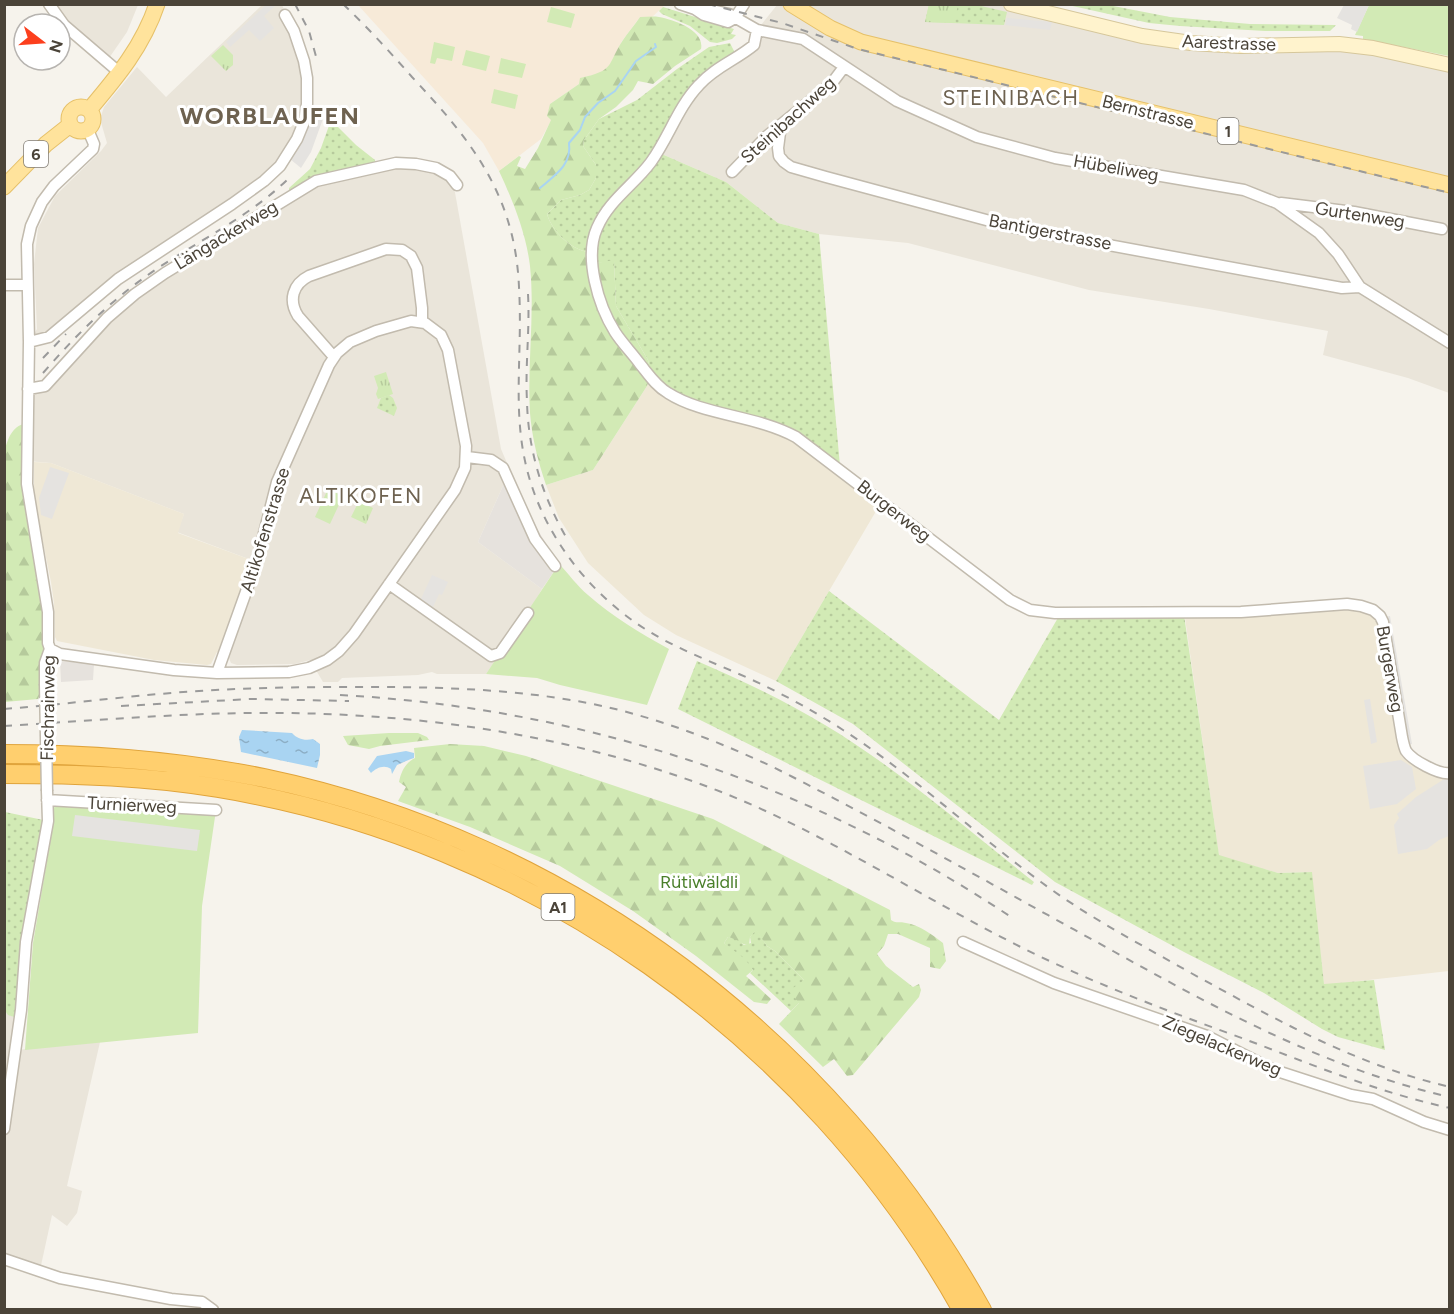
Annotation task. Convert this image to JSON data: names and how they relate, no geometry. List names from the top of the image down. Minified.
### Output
{"streets":{"highway":["A1"],"main road":["Bernstrasse","1","6"],"street":["Aarestrasse","Steinibachweg","Hübeliweg","Gurtenweg","Bantigerstrasse","Längackerweg","Burgerweg","Altikofenstrasse","Fischrainweg","Turnierweg","Ziegelackerweg"]},"crossings":[["Steinibachweg","Hübeliweg"],["Steinibachweg","Bantigerstrasse"],["6","Fischrainweg"],["Hübeliweg","Gurtenweg"],["Hübeliweg","Bantigerstrasse"],["Hübeliweg","Burgerweg"],["Längackerweg","Fischrainweg"],["Fischrainweg","Turnierweg"]],"districts":["STEINIBACH","WORBLAUFEN","ALTIKOFEN"],"parks":["Rütiwäldli"],"north":"right"}
